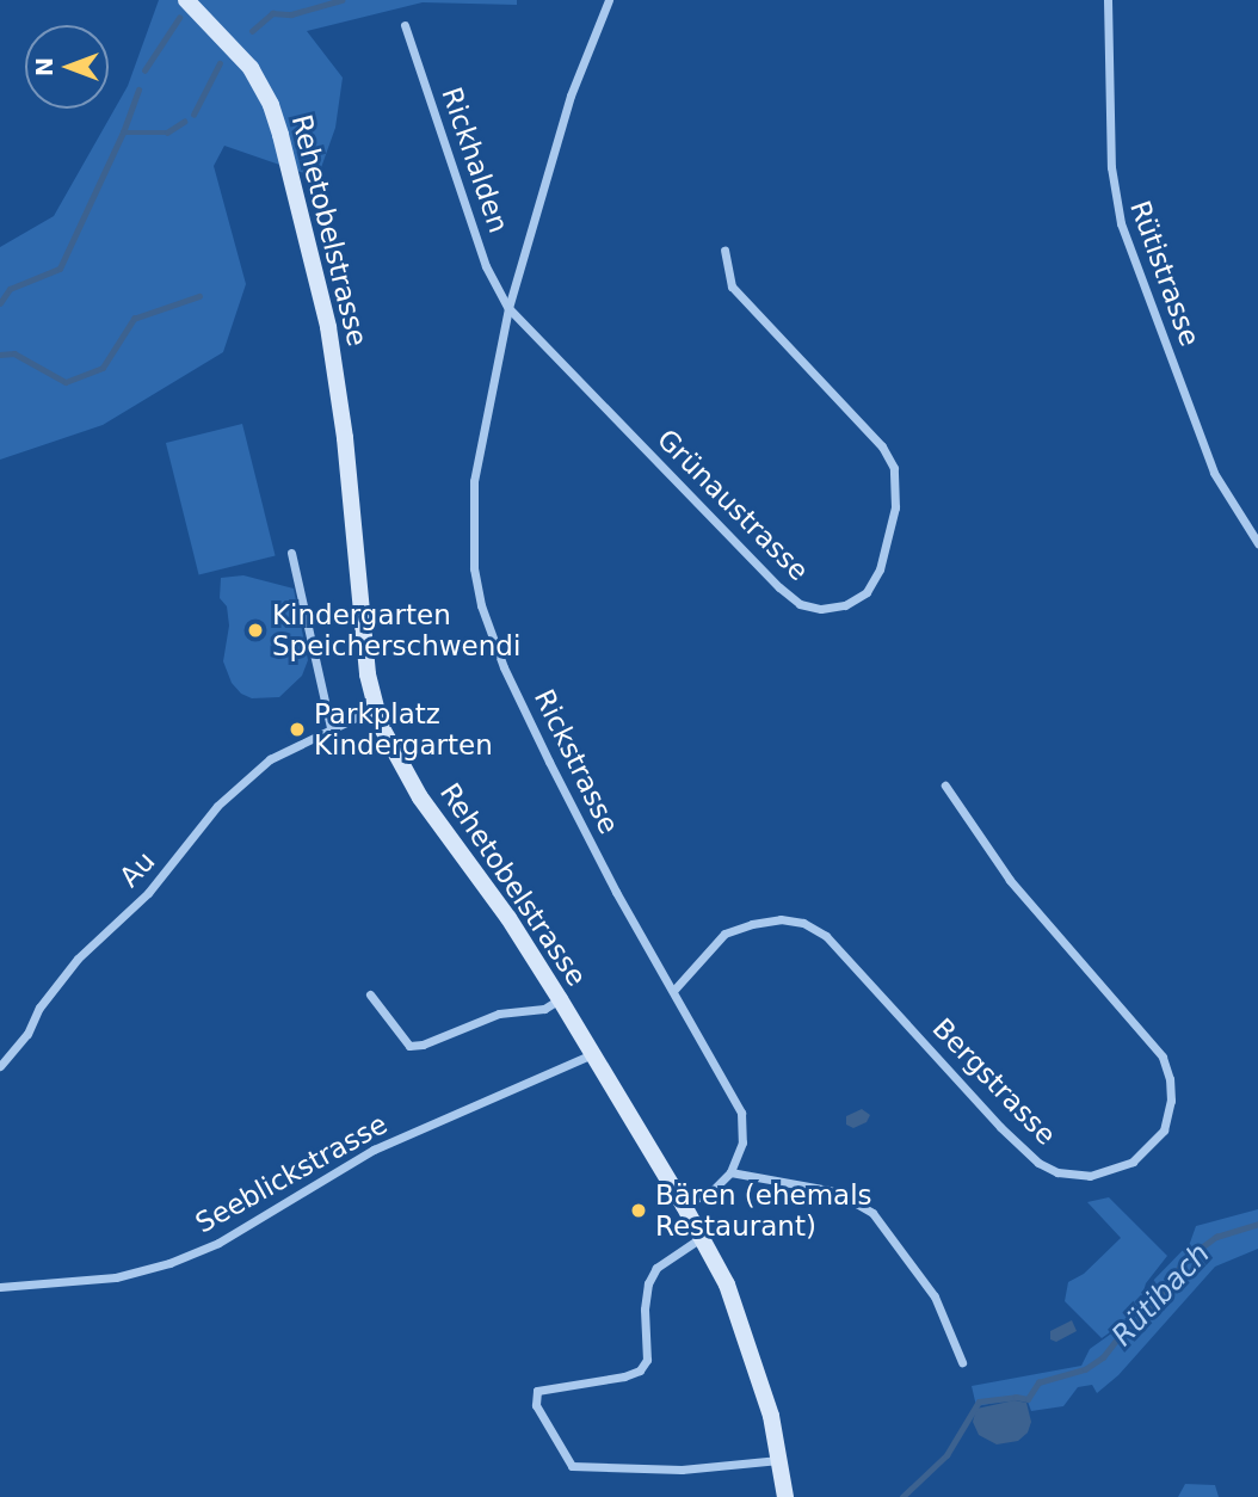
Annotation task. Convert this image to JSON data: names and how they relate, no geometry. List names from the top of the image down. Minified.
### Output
{"streets":{"street":["Rickhalden","Rehetobelstrasse","Rütistrasse","Grünaustrasse","Rickstrasse","Au","Bergstrasse","Seeblickstrasse"]},"crossings":[["Rickhalden","Grünaustrasse"],["Rickhalden","Rickstrasse"],["Rehetobelstrasse","Au"],["Rehetobelstrasse","Seeblickstrasse"],["Grünaustrasse","Rickstrasse"],["Rickstrasse","Bergstrasse"]],"water":["Rütibach"],"places":["Kindergarten Speicherschwendi","Parkplatz Kindergarten","Bären (ehemals Restaurant)"],"north":"left"}
